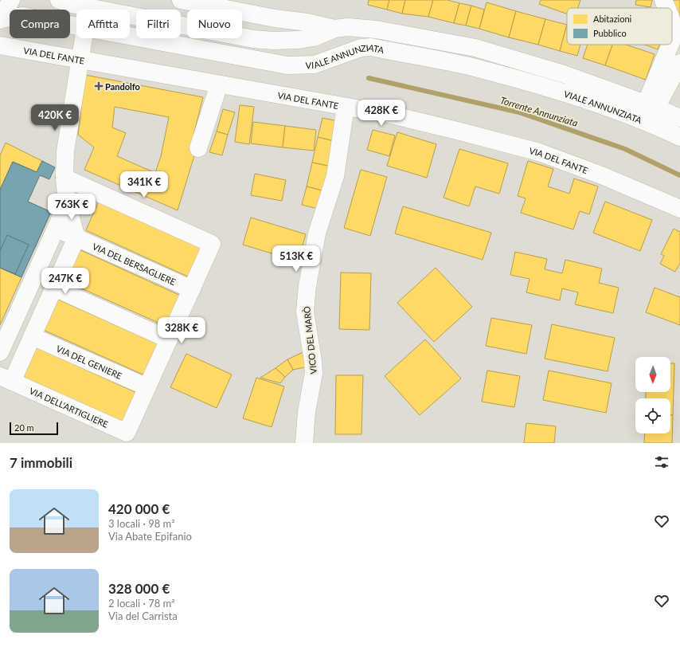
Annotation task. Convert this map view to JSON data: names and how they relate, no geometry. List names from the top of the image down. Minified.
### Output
{"streets":{"street":["VIA DEL FANTE","VIALE ANNUNZIATA","VIA DEL BERSAGLIERE","VICO DEL MARÒ","VIA DEL GENIERE","VIA DELL'ARTIGLIERE"]},"crossings":[["VIA DEL FANTE","VICO DEL MARÒ"],["VIA DEL GENIERE","VIA DELL'ARTIGLIERE"]],"water":["Torrente Annunziata"],"places":{"health":["Pandolfo"]},"legend":["Abitazioni","Pubblico"],"scale_bar":"20 m","north":"bottom","page":{"chip":["Compra","Affitta","Filtri","Nuovo"],"price":["428K €","420K €","341K €","763K €","513K €","247K €","328K €"],"scale":"20 m","heading":"7 immobili","list":[{"name":"420 000 €","note":"3 locali · 98 m² · Via Abate Epifanio"},{"name":"328 000 €","note":"2 locali · 78 m² · Via del Carrista"}]}}
